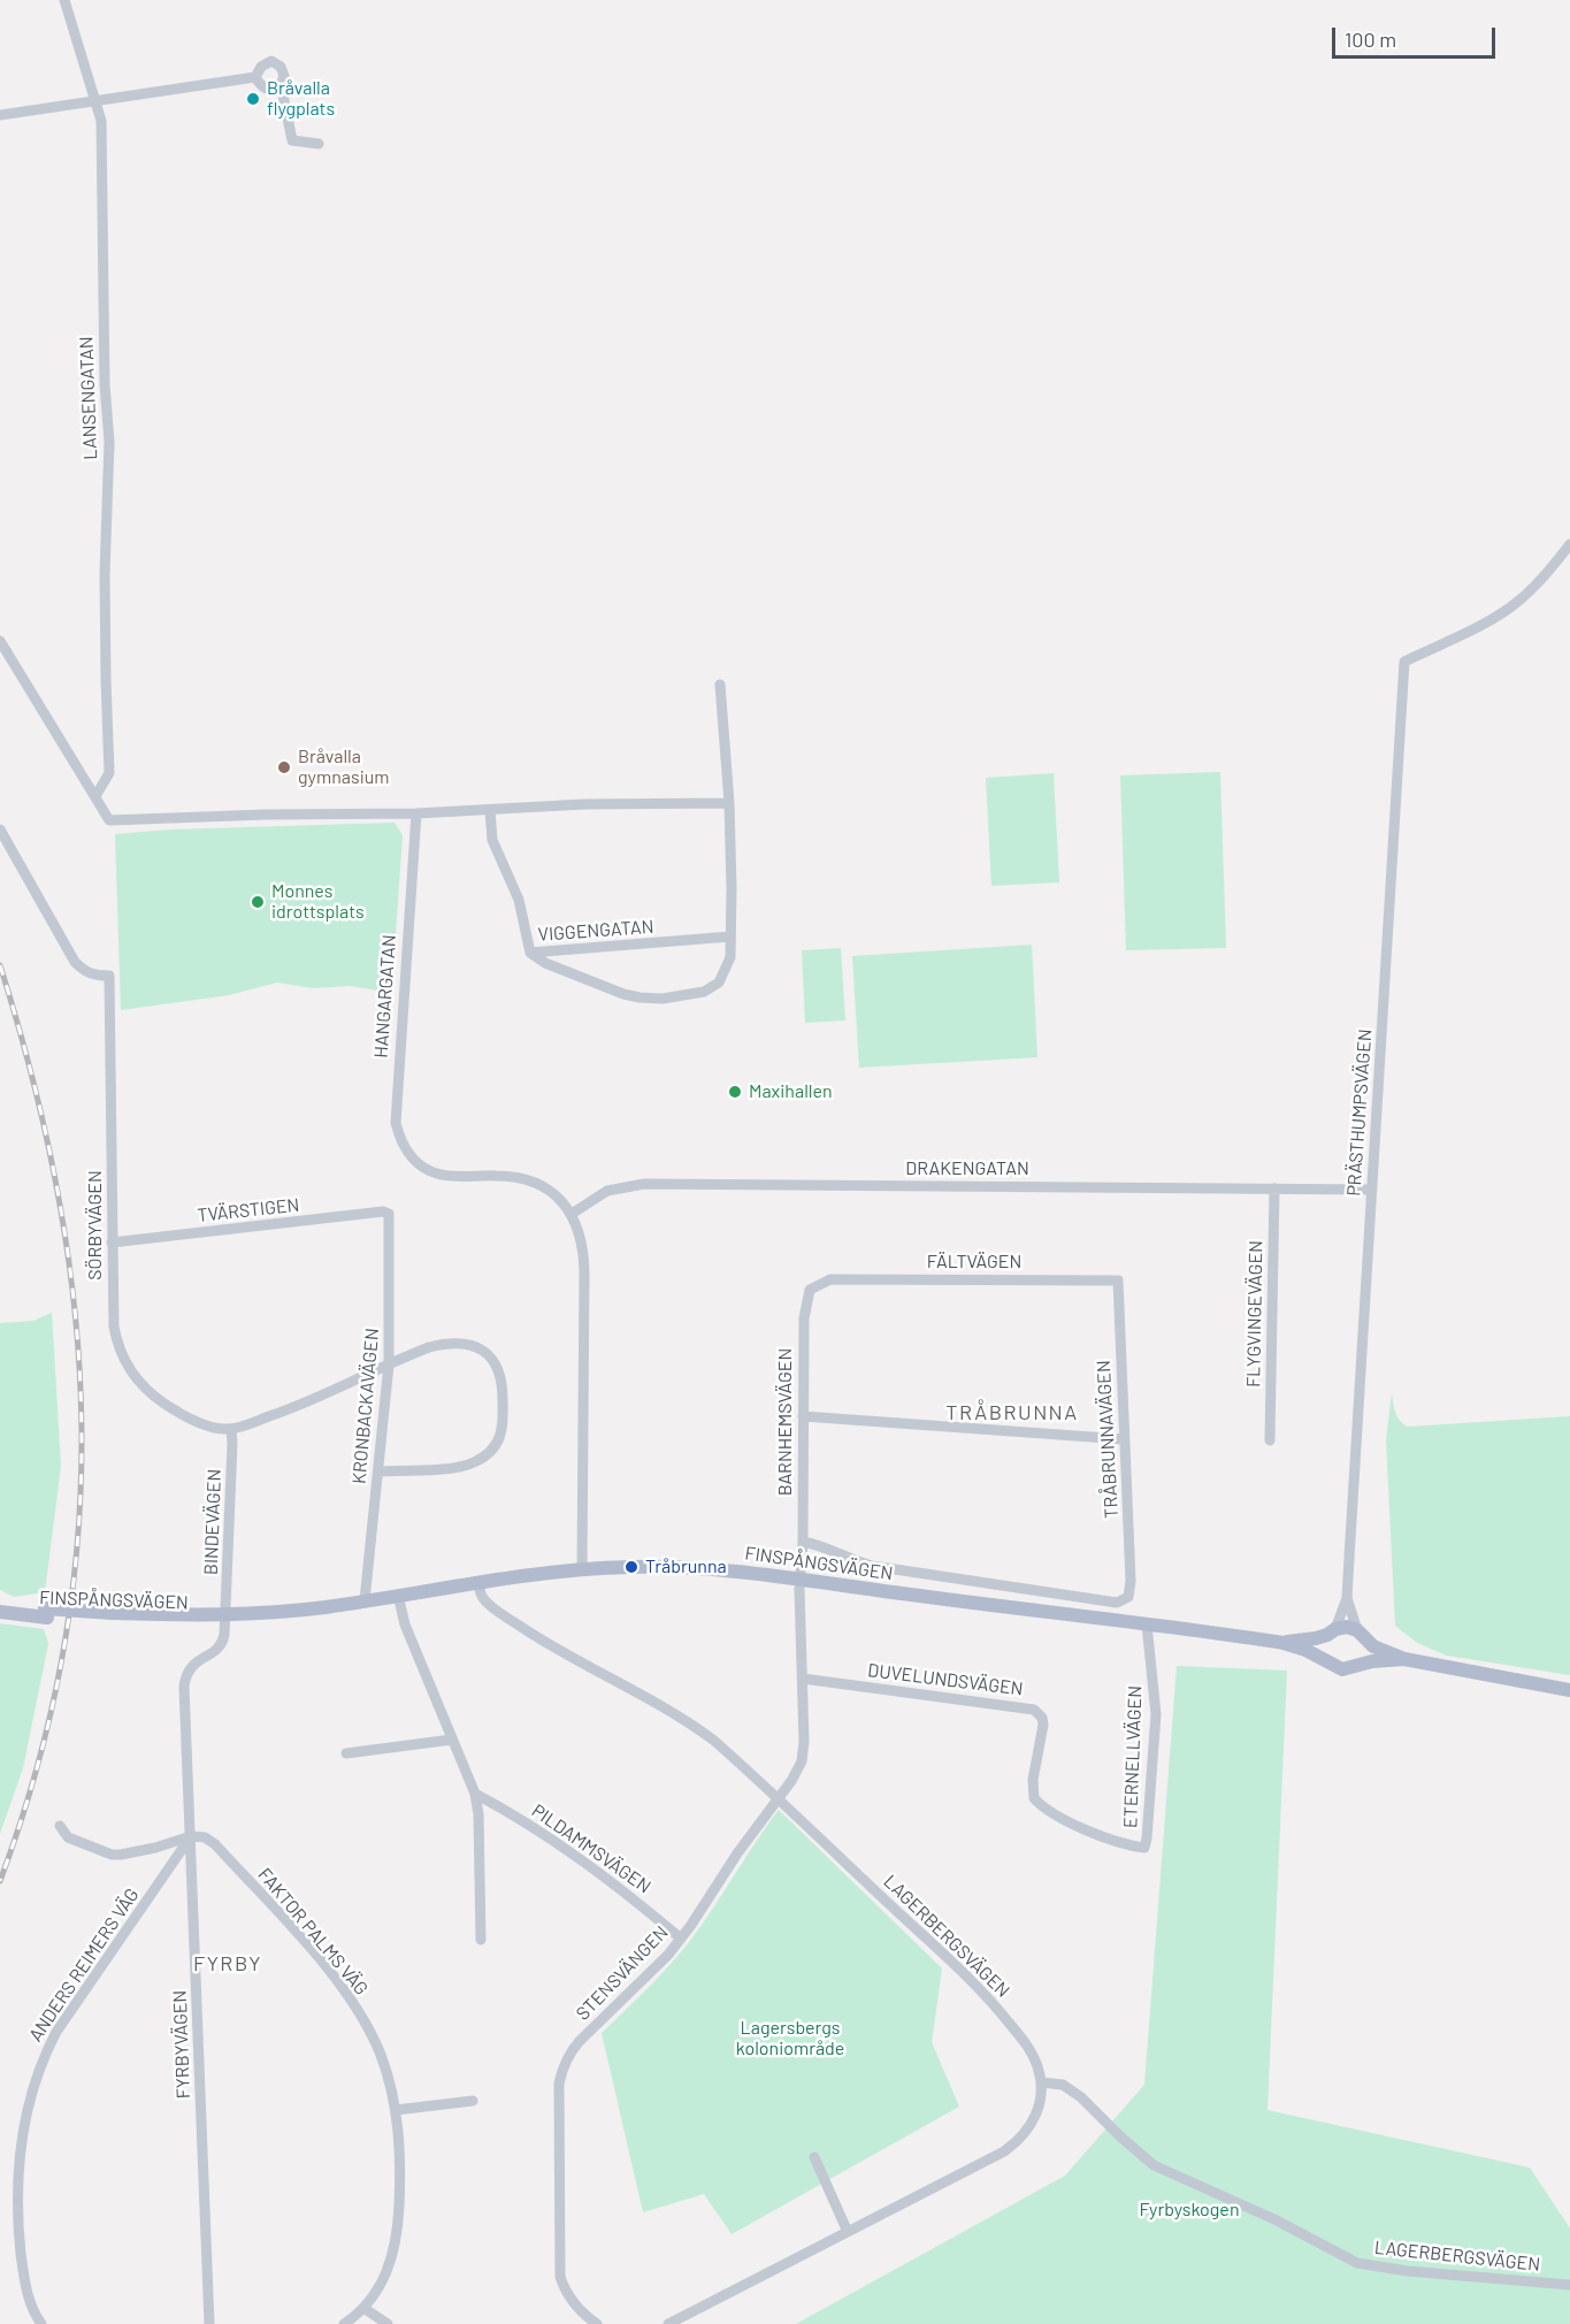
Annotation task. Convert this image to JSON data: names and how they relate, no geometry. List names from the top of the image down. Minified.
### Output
{"streets":{"main road":["FINSPÅNGSVÄGEN"],"street":["LANSENGATAN","VIGGENGATAN","HANGARGATAN","PRÄSTHUMPSVÄGEN","DRAKENGATAN","TVÄRSTIGEN","SÖRBYVÄGEN","FÄLTVÄGEN","FLYGVINGEVÄGEN","KRONBACKAVÄGEN","BARNHEMSVÄGEN","TRÅBRUNNAVÄGEN","BINDEVÄGEN","DUVELUNDSVÄGEN","ETERNELLVÄGEN","PILDAMMSVÄGEN","FAKTOR PALMS VÄG","LAGERBERGSVÄGEN","ANDERS REIMERS VÄG","STENSVÄNGEN","FYRBYVÄGEN"]},"crossings":[["HANGARGATAN","DRAKENGATAN"],["HANGARGATAN","FINSPÅNGSVÄGEN"],["PRÄSTHUMPSVÄGEN","DRAKENGATAN"],["PRÄSTHUMPSVÄGEN","FINSPÅNGSVÄGEN"],["DRAKENGATAN","FLYGVINGEVÄGEN"],["TVÄRSTIGEN","SÖRBYVÄGEN"],["TVÄRSTIGEN","KRONBACKAVÄGEN"],["SÖRBYVÄGEN","BINDEVÄGEN"],["FÄLTVÄGEN","BARNHEMSVÄGEN"],["FÄLTVÄGEN","TRÅBRUNNAVÄGEN"],["KRONBACKAVÄGEN","FINSPÅNGSVÄGEN"],["BARNHEMSVÄGEN","TRÅBRUNNAVÄGEN"],["BARNHEMSVÄGEN","FINSPÅNGSVÄGEN"],["BARNHEMSVÄGEN","STENSVÄNGEN"],["BINDEVÄGEN","FINSPÅNGSVÄGEN"],["BINDEVÄGEN","FYRBYVÄGEN"],["FINSPÅNGSVÄGEN","ETERNELLVÄGEN"],["FINSPÅNGSVÄGEN","LAGERBERGSVÄGEN"],["FINSPÅNGSVÄGEN","STENSVÄNGEN"],["FINSPÅNGSVÄGEN","FYRBYVÄGEN"],["DUVELUNDSVÄGEN","ETERNELLVÄGEN"],["DUVELUNDSVÄGEN","STENSVÄNGEN"],["PILDAMMSVÄGEN","STENSVÄNGEN"],["FAKTOR PALMS VÄG","ANDERS REIMERS VÄG"],["FAKTOR PALMS VÄG","FYRBYVÄGEN"],["LAGERBERGSVÄGEN","STENSVÄNGEN"],["ANDERS REIMERS VÄG","FYRBYVÄGEN"]],"districts":["TRÅBRUNNA","FYRBY"],"parks":["Lagersbergs koloniområde","Fyrbyskogen"],"places":["Bråvalla flygplats","Bråvalla gymnasium","Monnes idrottsplats","Maxihallen","Tråbrunna"],"scale_bar":"100 m"}
